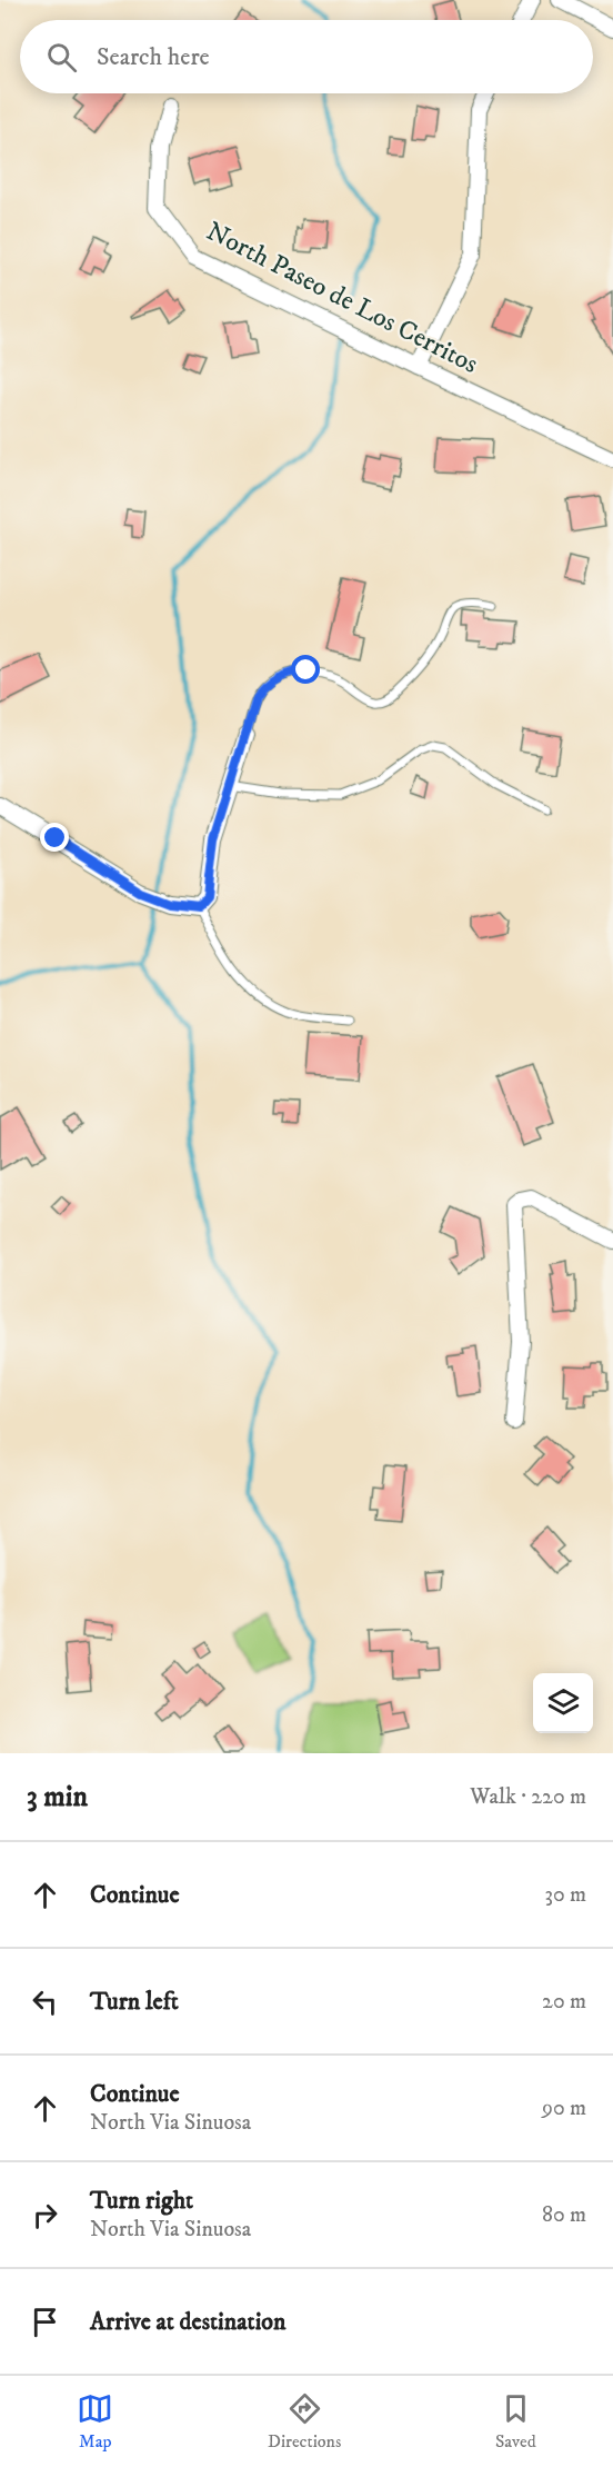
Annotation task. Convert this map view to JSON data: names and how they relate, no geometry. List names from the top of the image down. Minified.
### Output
{"streets":{"street":["North Paseo de Los Cerritos"]},"page":{"search":"Search here","heading":["3 min","Walk · 220 m"],"list":[["Continue","30 m"],["Turn left","20 m"],["Continue","North Via Sinuosa","90 m"],["Turn right","North Via Sinuosa","80 m"],"Arrive at destination"],"nav":["Map","Directions","Saved"]}}
